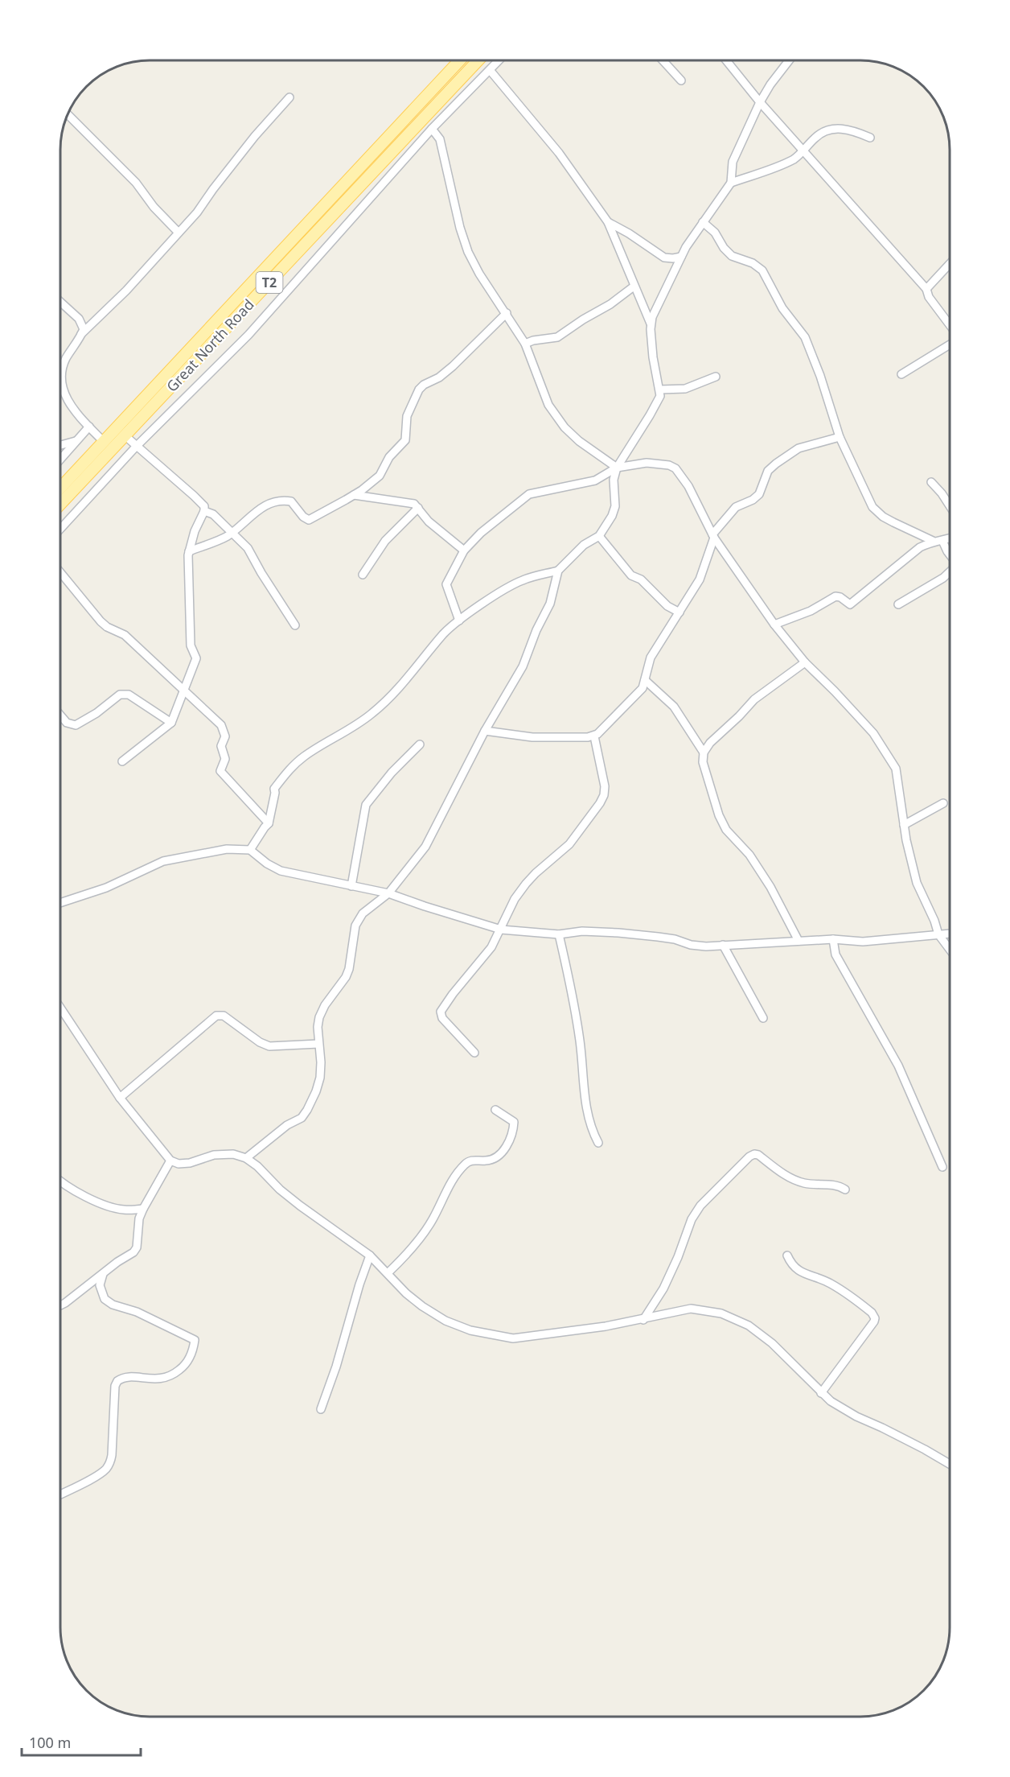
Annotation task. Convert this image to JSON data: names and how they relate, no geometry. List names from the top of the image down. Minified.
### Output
{"streets":{"main road":["T2","Great North Road"]},"scale_bar":"100 m"}
